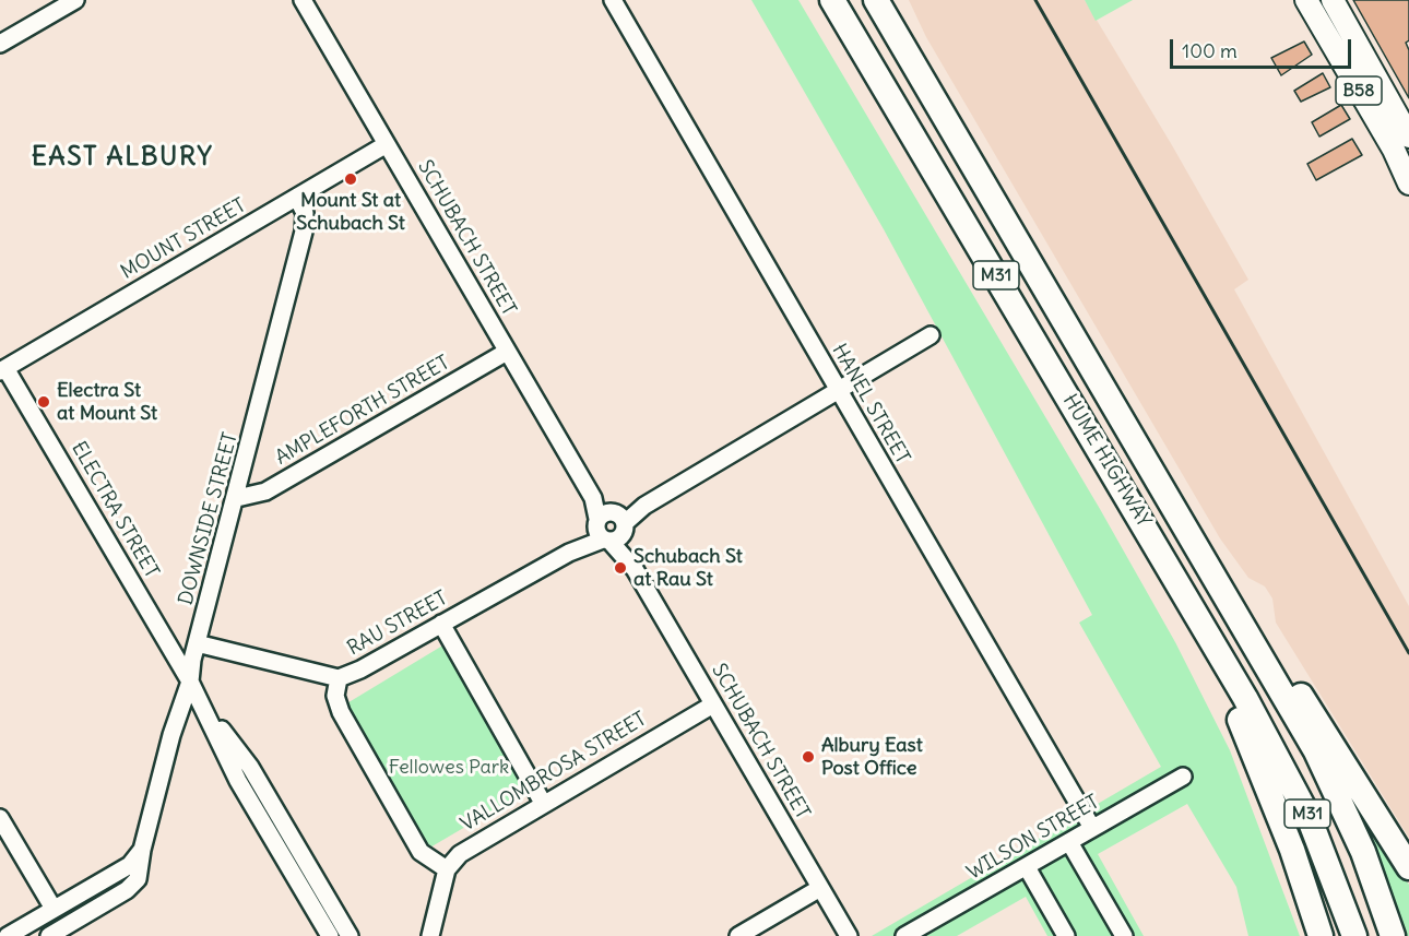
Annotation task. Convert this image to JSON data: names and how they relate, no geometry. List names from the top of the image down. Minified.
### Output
{"streets":{"highway":["M31","HUME HIGHWAY"],"main road":["B58"],"street":["SCHUBACH STREET","MOUNT STREET","HANEL STREET","AMPLEFORTH STREET","ELECTRA STREET","DOWNSIDE STREET","RAU STREET","VALLOMBROSA STREET","WILSON STREET"]},"crossings":[["SCHUBACH STREET","MOUNT STREET"],["SCHUBACH STREET","AMPLEFORTH STREET"],["SCHUBACH STREET","RAU STREET"],["SCHUBACH STREET","VALLOMBROSA STREET"],["MOUNT STREET","ELECTRA STREET"],["MOUNT STREET","DOWNSIDE STREET"],["HANEL STREET","RAU STREET"],["HANEL STREET","WILSON STREET"],["AMPLEFORTH STREET","DOWNSIDE STREET"],["ELECTRA STREET","DOWNSIDE STREET"],["DOWNSIDE STREET","RAU STREET"]],"districts":["EAST ALBURY"],"parks":["Fellowes Park"],"places":["Mount St at Schubach St","Electra St at Mount St","Schubach St at Rau St","Albury East Post Office"],"scale_bar":"100 m"}
